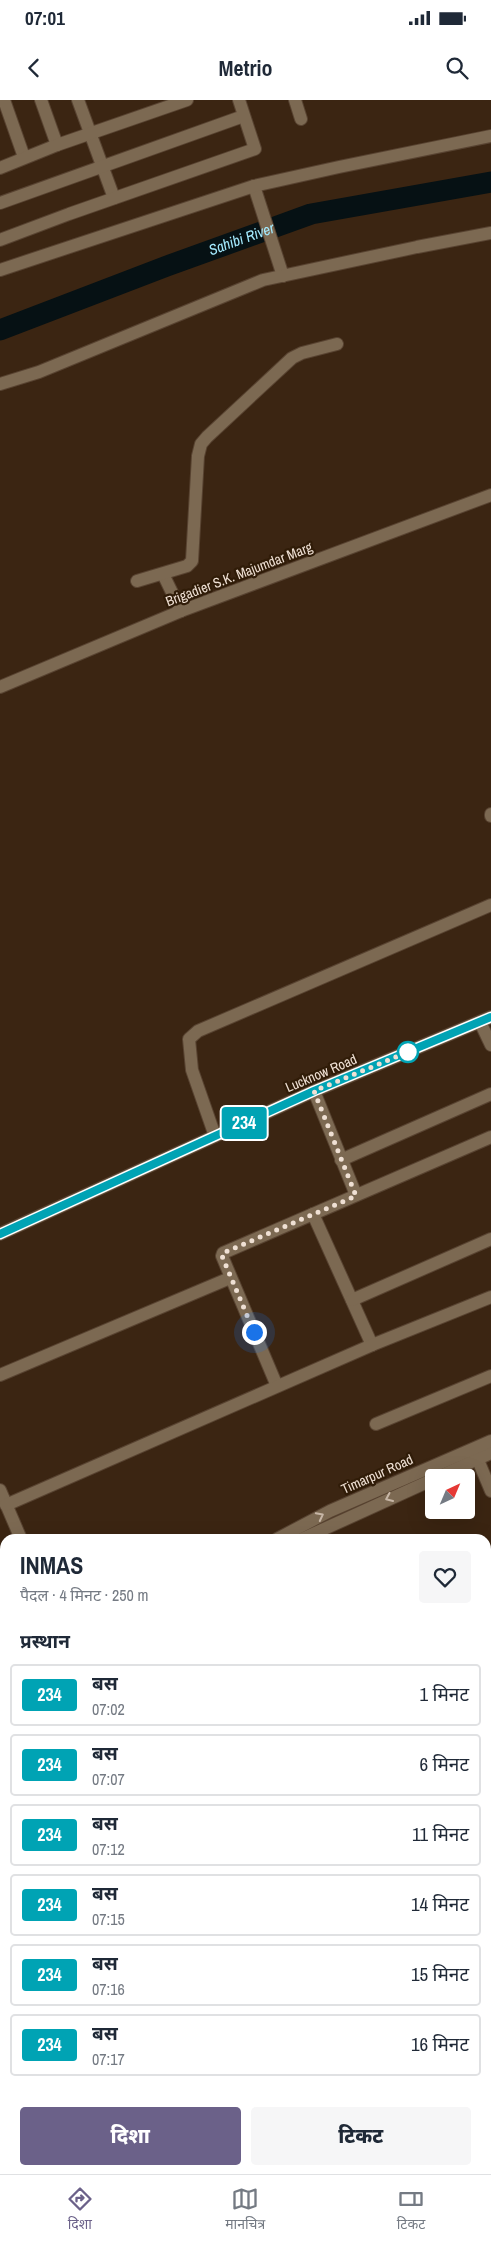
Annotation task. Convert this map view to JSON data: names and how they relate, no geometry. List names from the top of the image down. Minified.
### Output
{"streets":{"street":["Brigadier S.K. Majumdar Marg","Lucknow Road","Timarpur Road"]},"water":["Sahibi River"],"lines":["bus line 234"],"north":"top right","page":{"status":"07:01","header":"Metrio","on_map":"234","heading":[["INMAS","पैदल · 4 मिनट · 250 m"],"प्रस्थान"],"list":[{"mark":"234","name":"बस","note":"07:02","value":"1 मिनट"},{"mark":"234","name":"बस","note":"07:07","value":"6 मिनट"},{"mark":"234","name":"बस","note":"07:12","value":"11 मिनट"},{"mark":"234","name":"बस","note":"07:15","value":"14 मिनट"},{"mark":"234","name":"बस","note":"07:16","value":"15 मिनट"},{"mark":"234","name":"बस","note":"07:17","value":"16 मिनट"}],"buttons":["दिशा","टिकट"],"tabs":["दिशा","मानचित्र","टिकट"]}}
